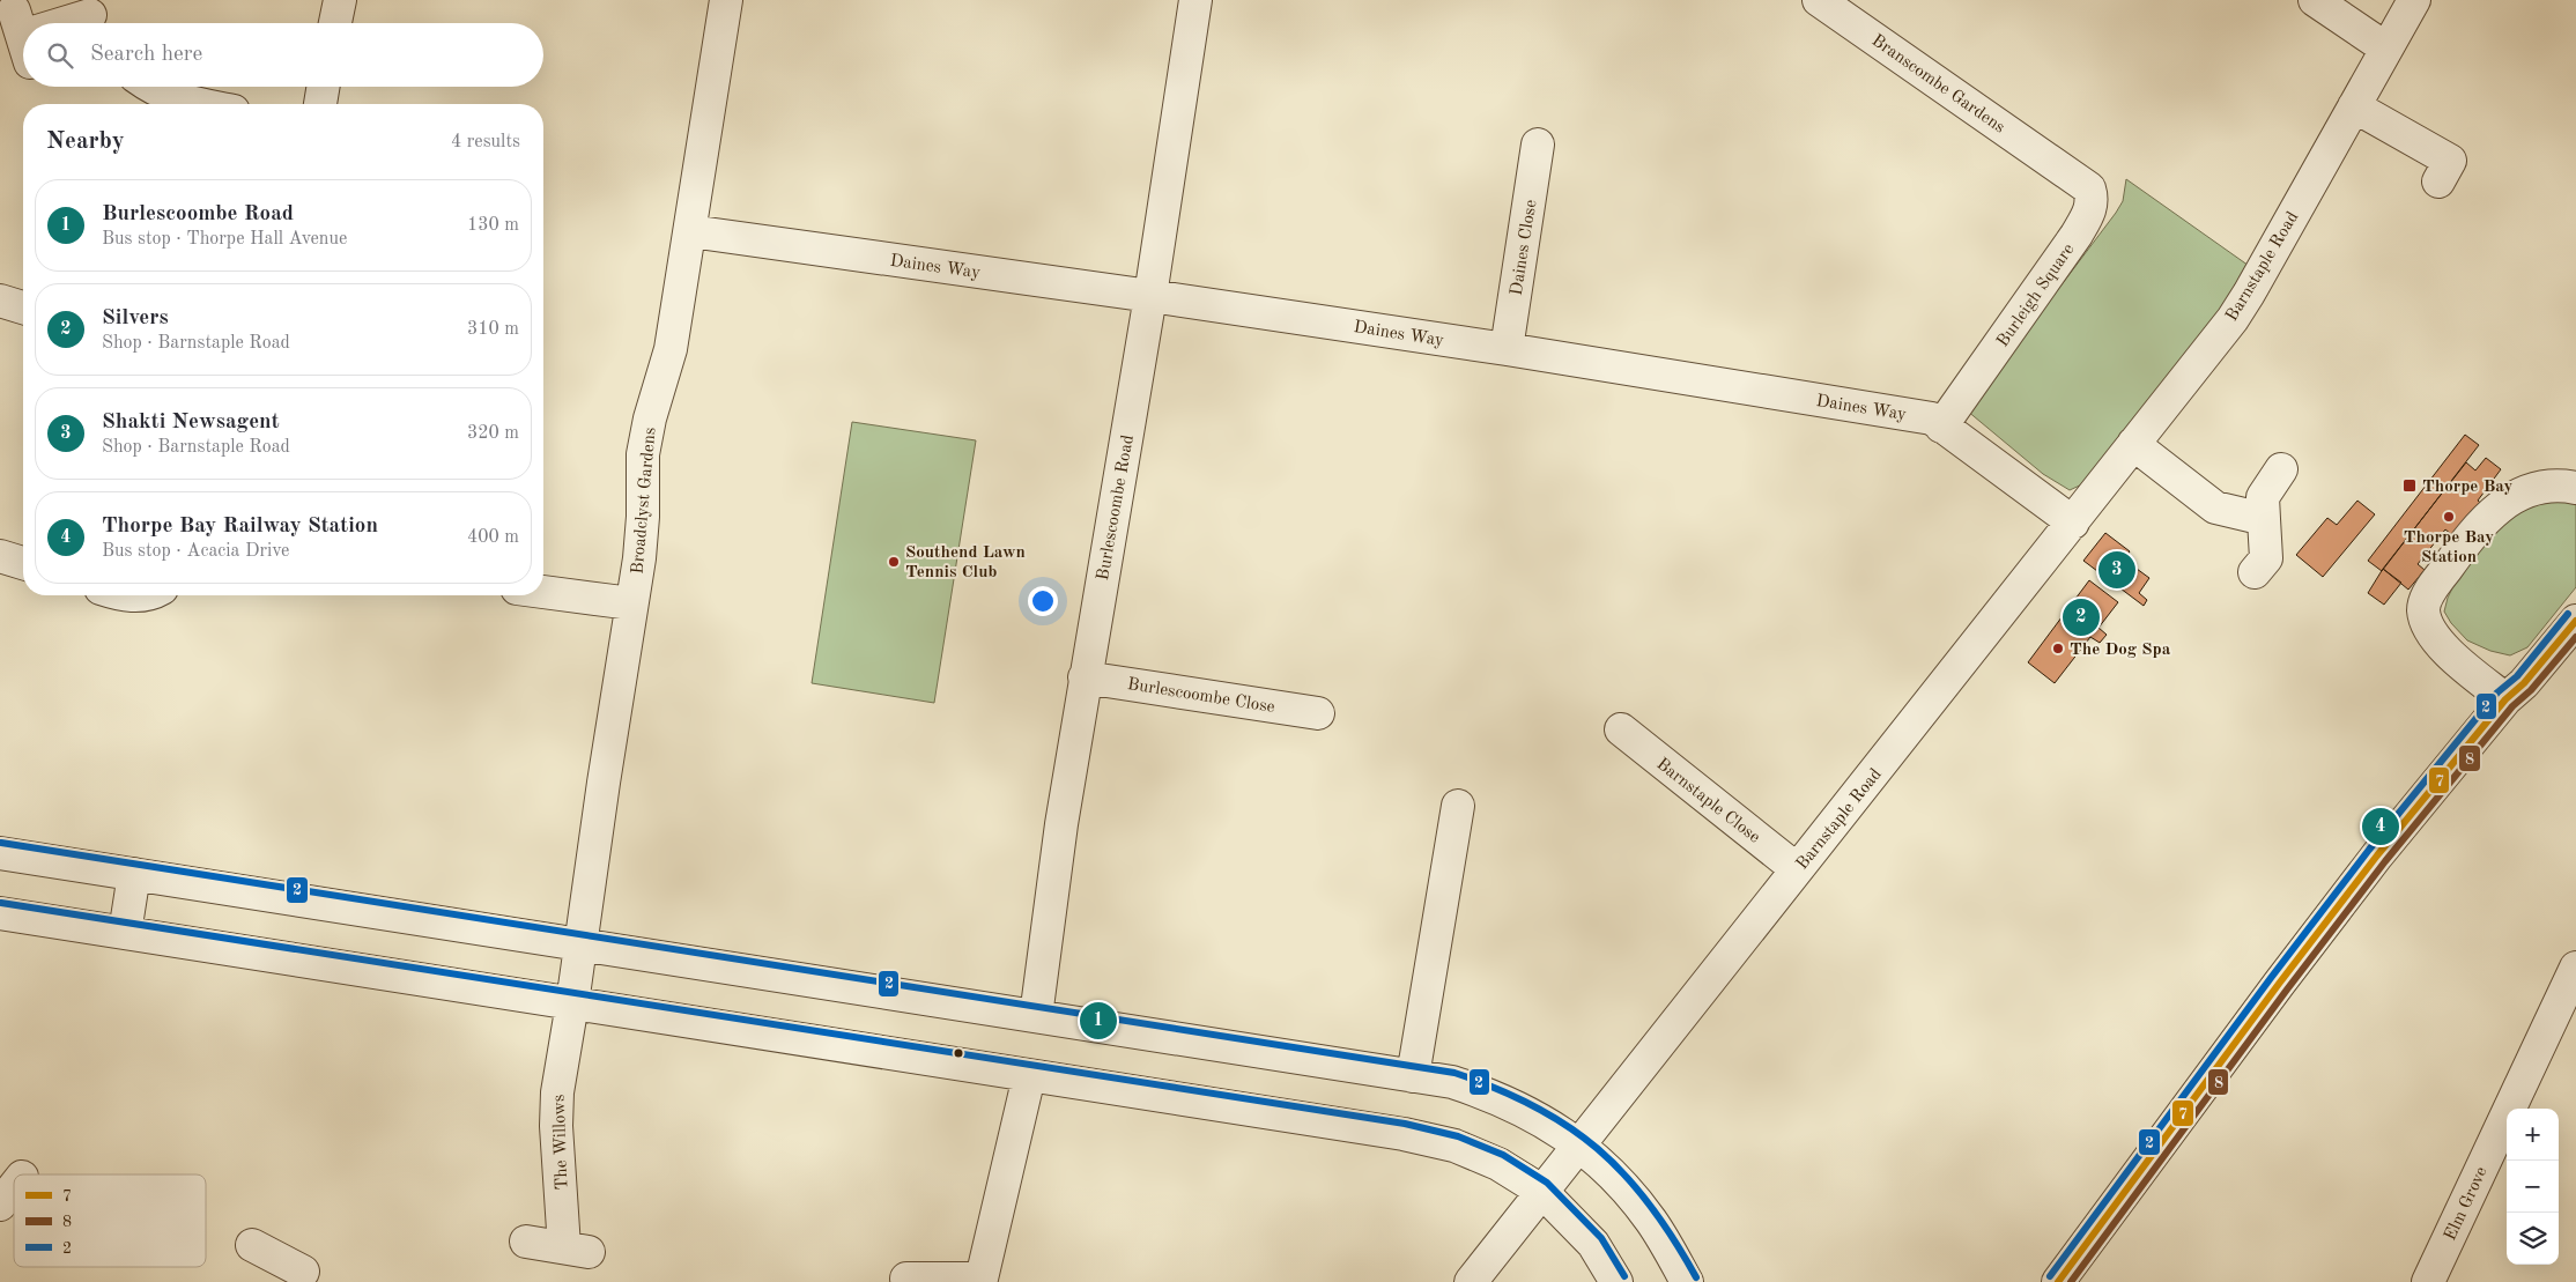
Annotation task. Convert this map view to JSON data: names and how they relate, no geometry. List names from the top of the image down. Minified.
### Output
{"streets":{"street":["Branscombe Gardens","Daines Close","Daines Way","Barnstaple Road","Burleigh Square","Broadclyst Gardens","Burlescoombe Road","Burlescoombe Close","Barnstaple Close","The Willows","Elm Grove"]},"crossings":[["Branscombe Gardens","Burleigh Square"],["Daines Close","Daines Way"],["Daines Way","Barnstaple Road"],["Daines Way","Burleigh Square"],["Daines Way","Broadclyst Gardens"],["Daines Way","Burlescoombe Road"],["Barnstaple Road","Barnstaple Close"],["Broadclyst Gardens","The Willows"],["Burlescoombe Road","Burlescoombe Close"]],"places":{"transit":["Thorpe Bay"],"other":["Thorpe Bay Station","Southend Lawn Tennis Club","The Dog Spa"]},"lines":["transit line 2","transit line 7","transit line 8"],"legend":["7","8","2"],"page":{"search":"Search here","heading":["Nearby","4 results"],"list":[{"mark":"1","name":"Burlescoombe Road","note":"Bus stop · Thorpe Hall Avenue","value":"130 m"},{"mark":"2","name":"Silvers","note":"Shop · Barnstaple Road","value":"310 m"},{"mark":"3","name":"Shakti Newsagent","note":"Shop · Barnstaple Road","value":"320 m"},{"mark":"4","name":"Thorpe Bay Railway Station","note":"Bus stop · Acacia Drive","value":"400 m"}],"pins":["3","2","4","1"],"map_buttons":["+","−"]}}
